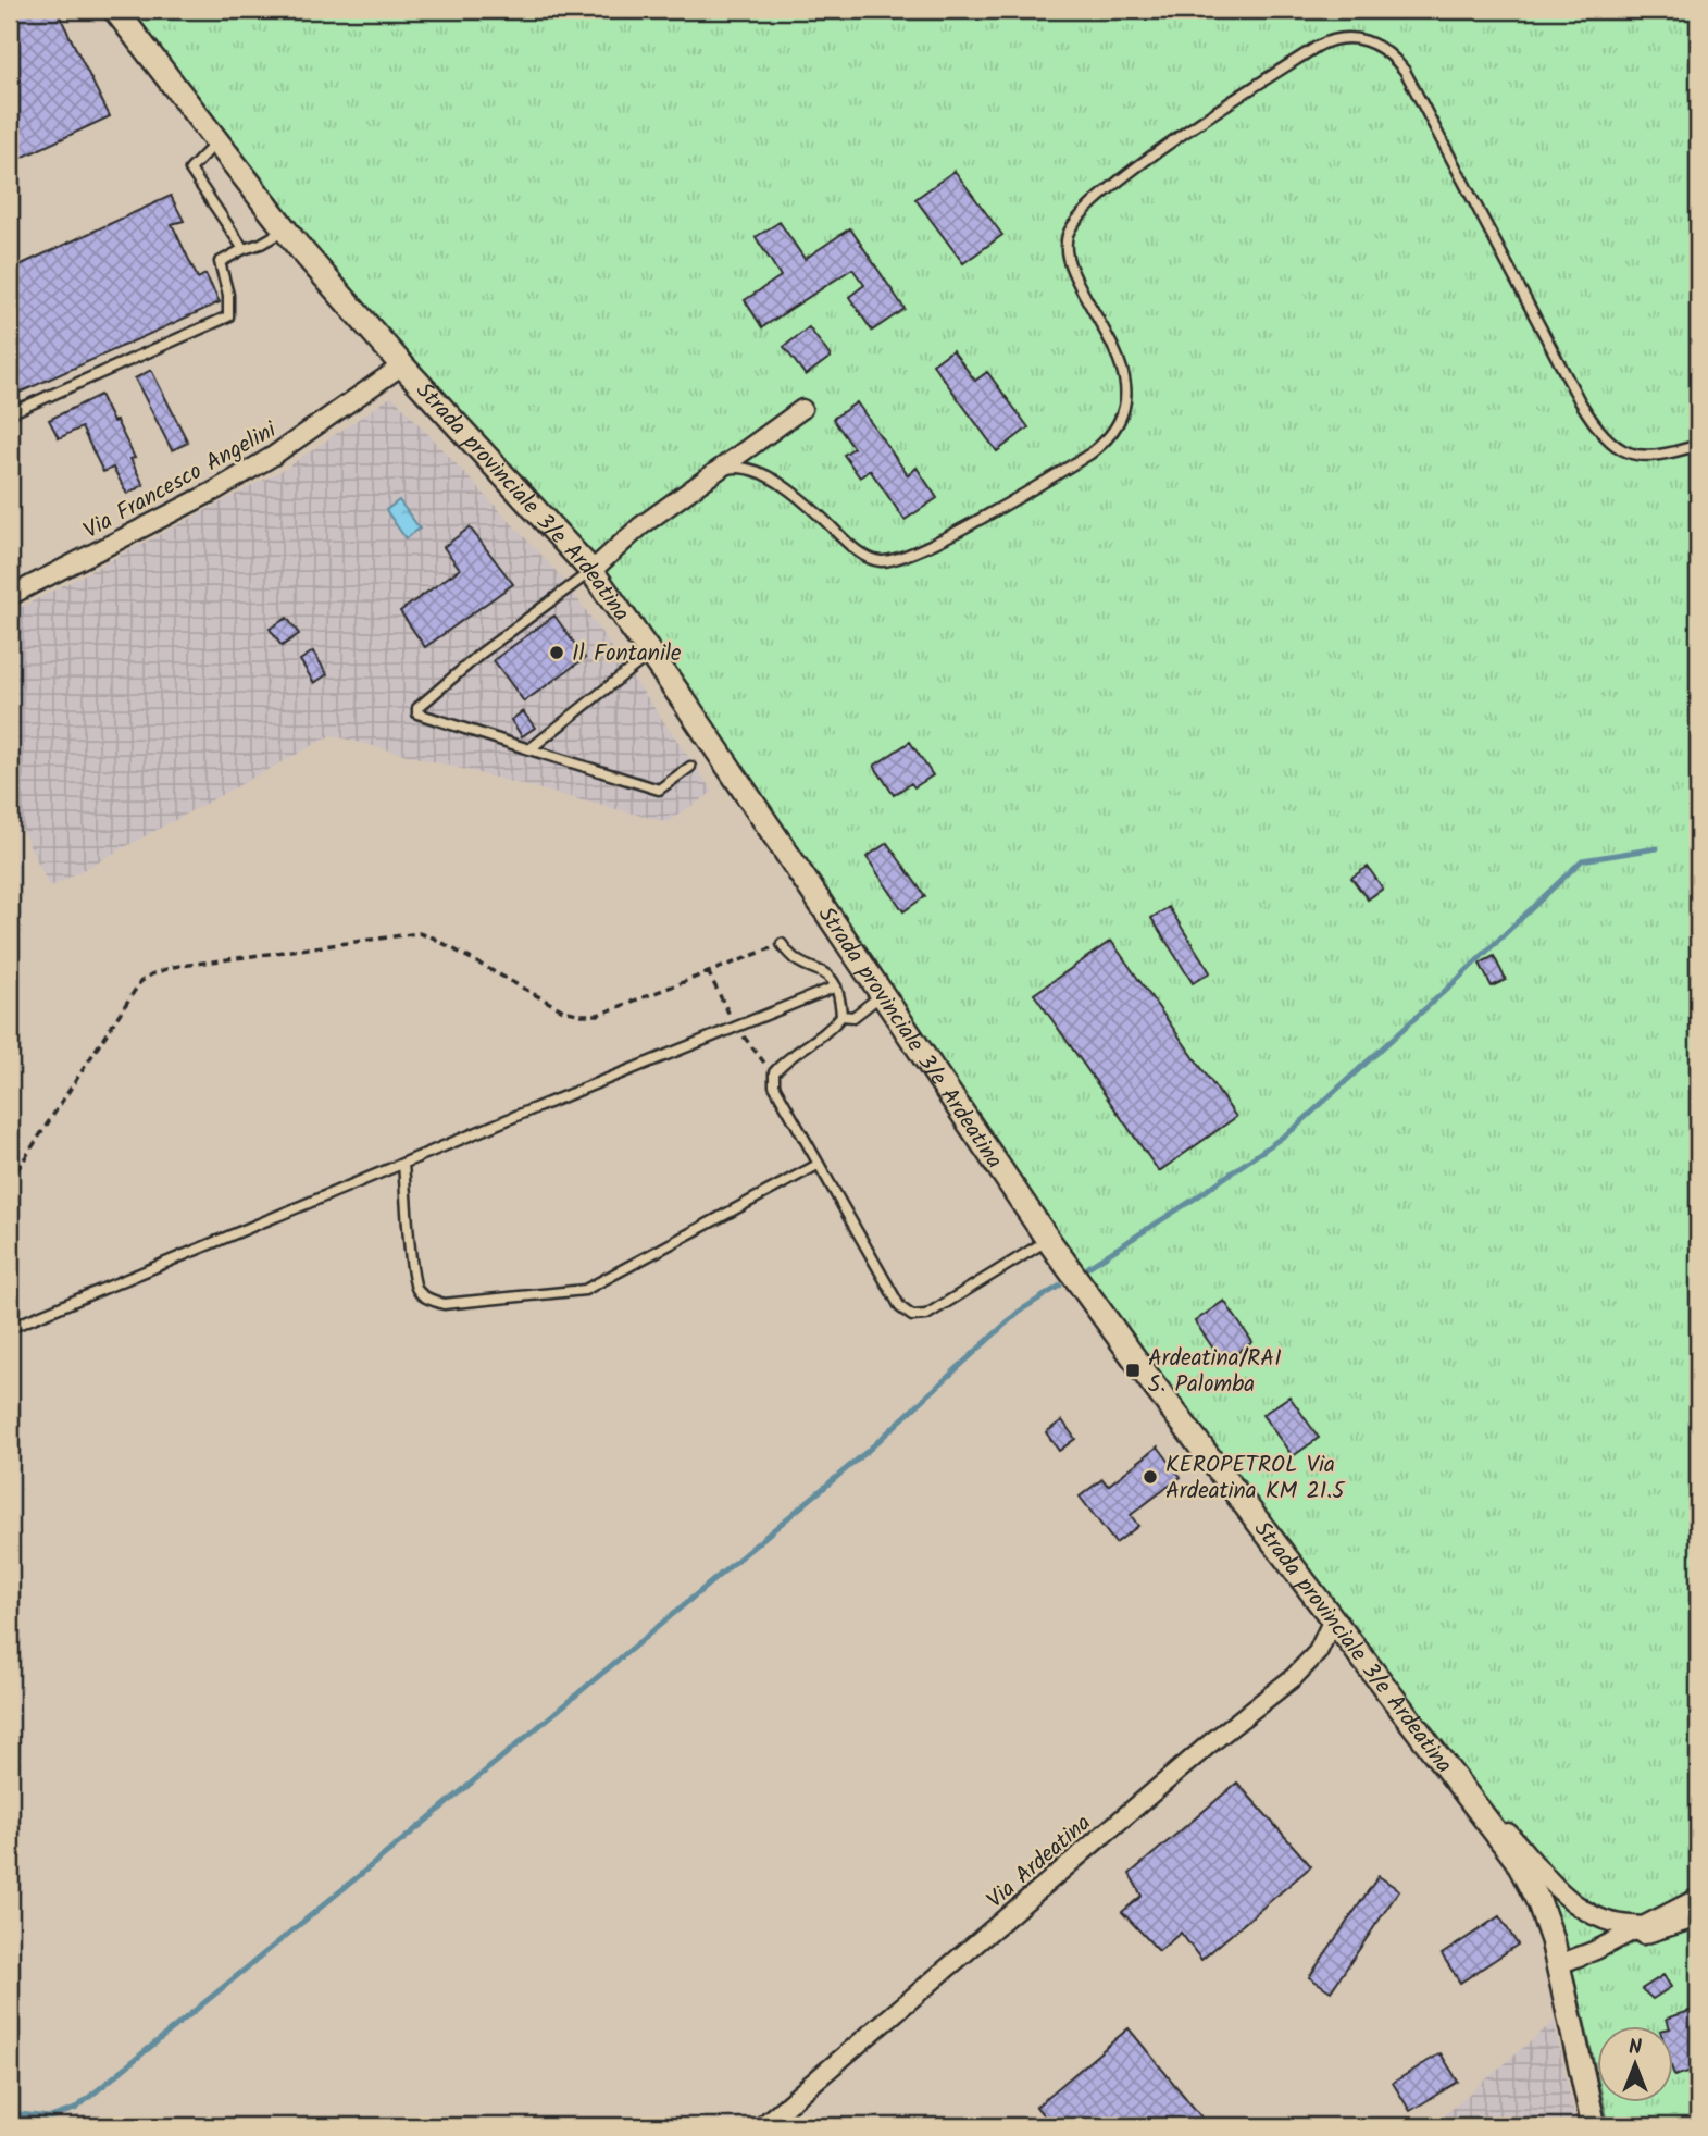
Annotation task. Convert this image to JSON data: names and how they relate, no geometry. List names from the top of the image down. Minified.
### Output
{"streets":{"main road":["Strada provinciale 3/e Ardeatina"],"street":["Via Francesco Angelini","Via Ardeatina"]},"crossings":[["Via Francesco Angelini","Strada provinciale 3/e Ardeatina"],["Strada provinciale 3/e Ardeatina","Via Ardeatina"]],"places":{"other":["Il Fontanile","KEROPETROL Via Ardeatina KM 21.5"],"transit":["Ardeatina/RAI S. Palomba"]},"north":"top"}
